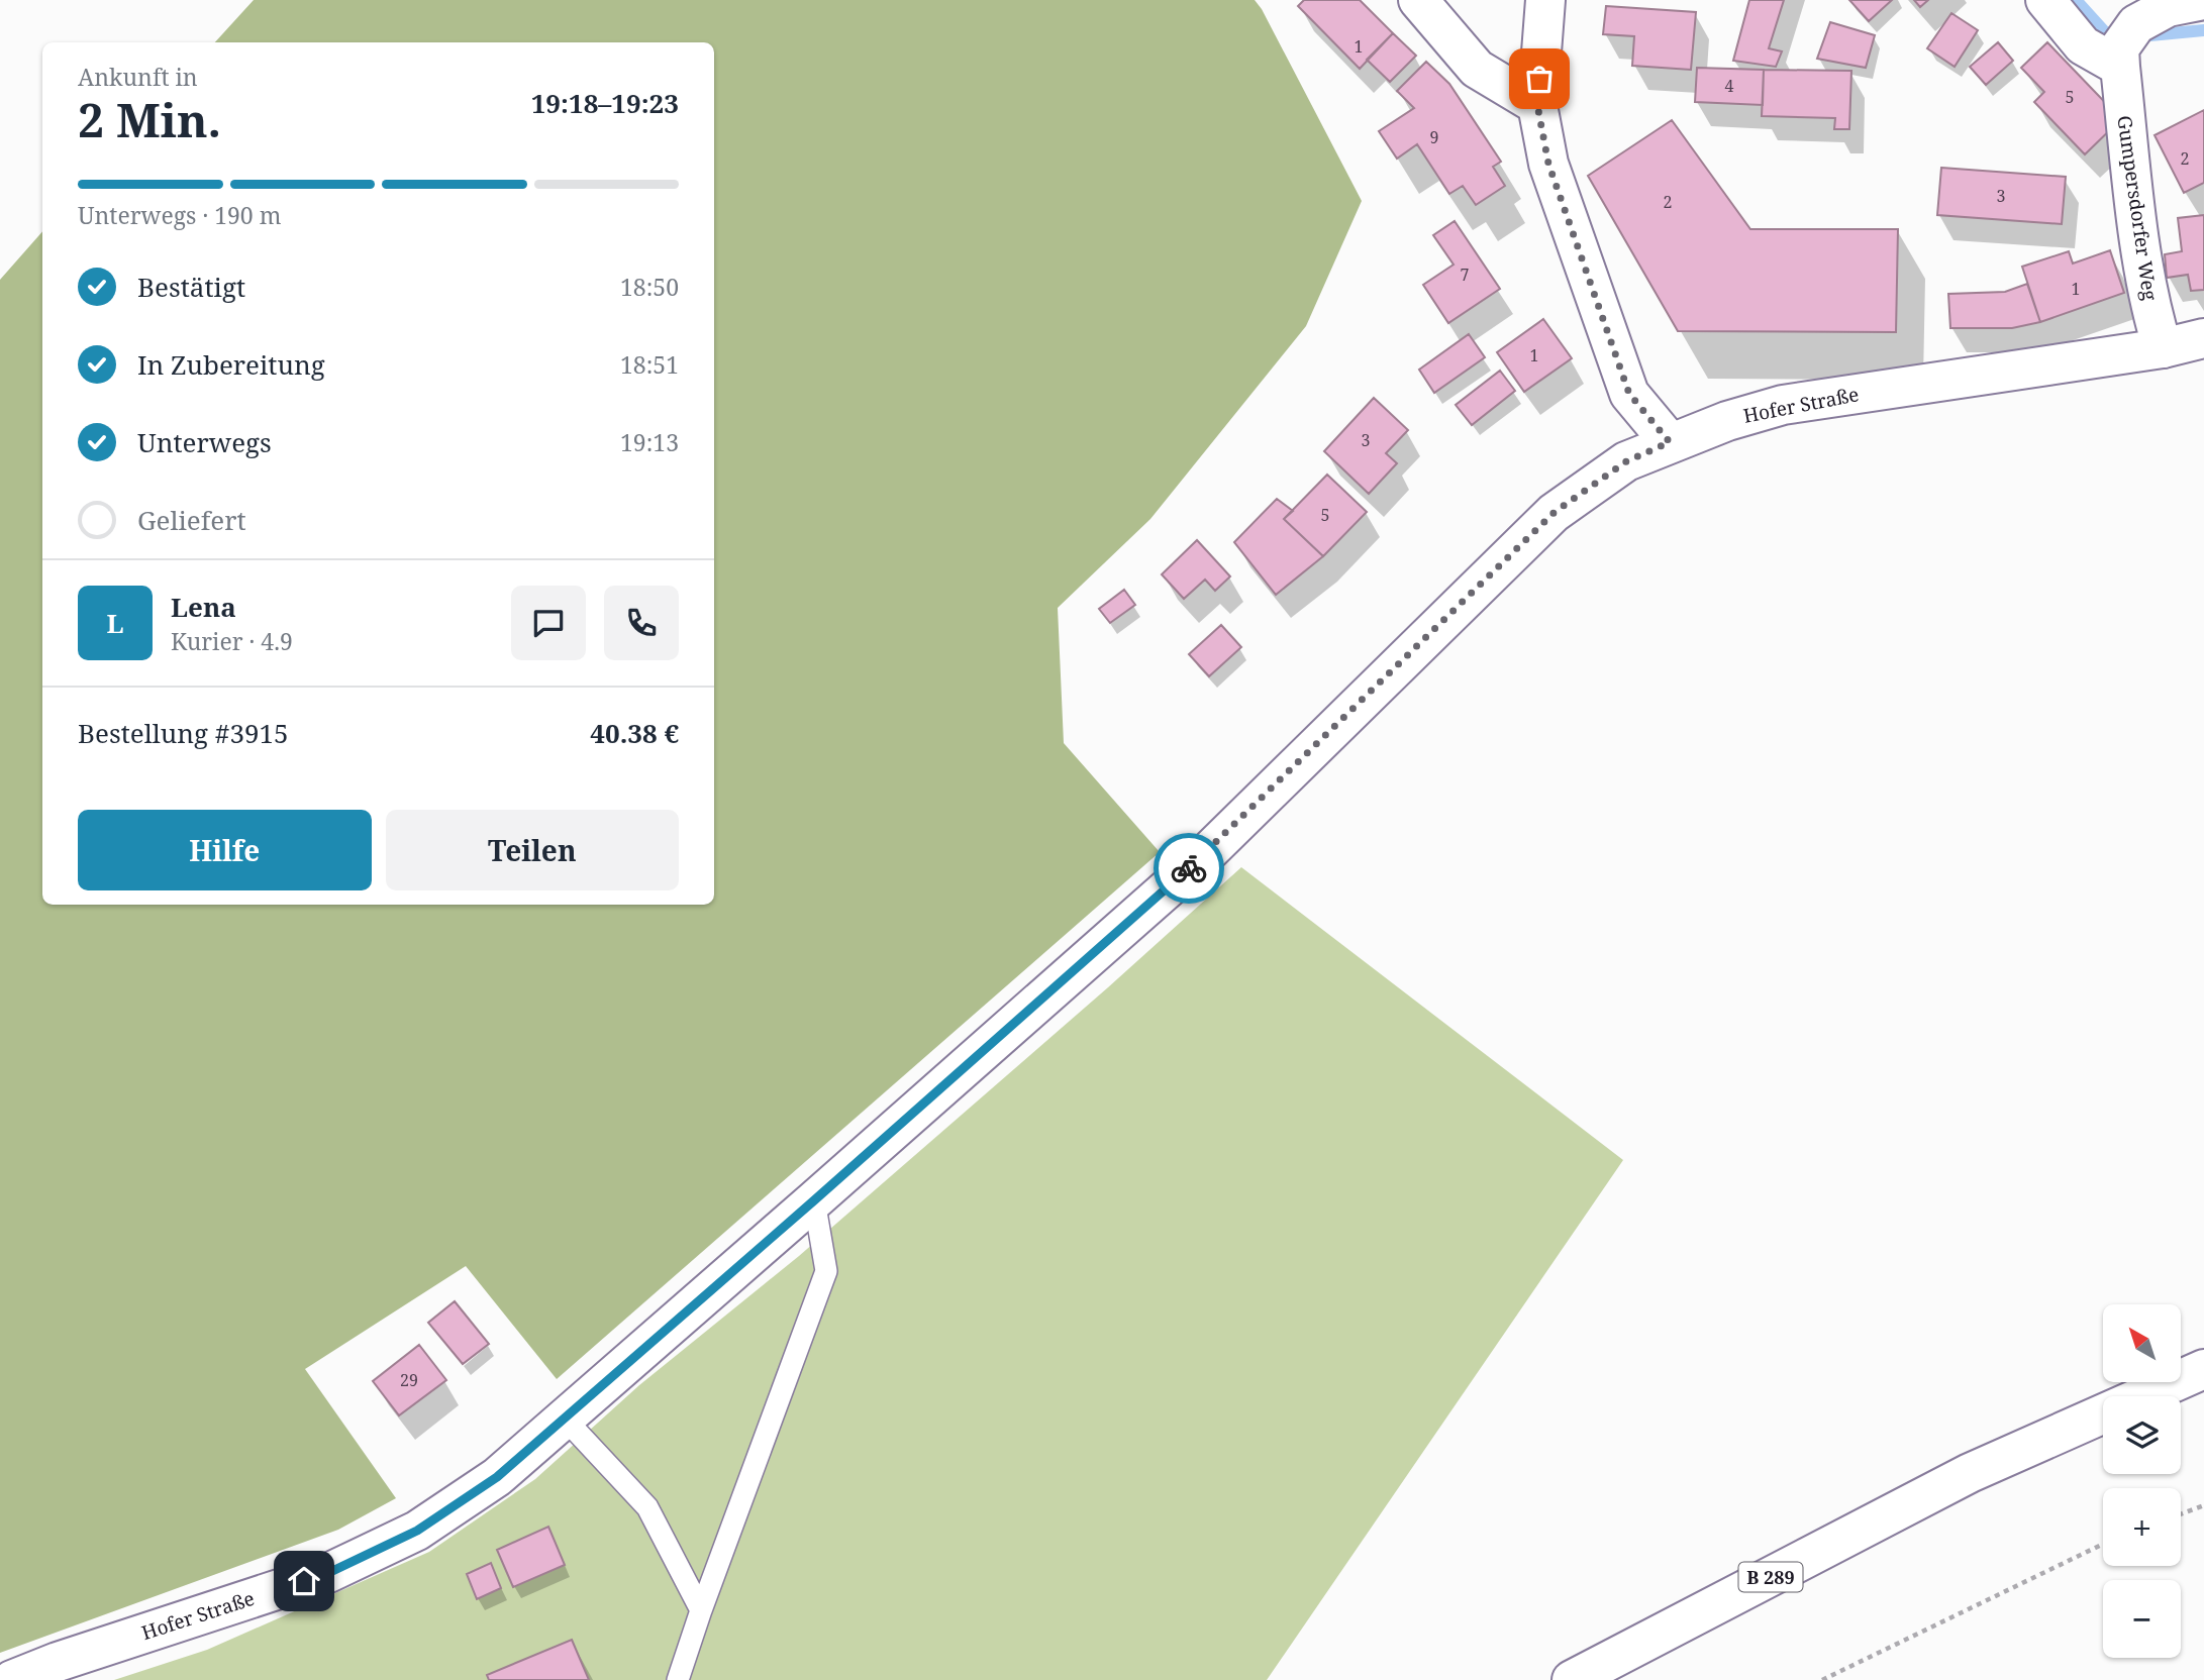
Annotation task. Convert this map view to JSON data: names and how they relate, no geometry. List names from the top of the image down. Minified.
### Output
{"streets":{"main road":["Gumpersdorfer Weg","Hofer Straße","B 289"]},"crossings":[["Gumpersdorfer Weg","Hofer Straße"]],"house_numbers":["1","4","5","9","2","3","2","7","1","1","3","5","29"],"north":"top left","page":{"heading":["2 Min.","Ankunft in","19:18–19:23"],"panel":["Lena","Kurier · 4.9","Bestellung #3915","40.38 €"],"bar":"Unterwegs · 190 m","list":[["Bestätigt","18:50"],["In Zubereitung","18:51"],["Unterwegs","19:13"],"Geliefert"],"round":"L","buttons":["Hilfe","Teilen"],"map_buttons":["+","−"]}}
